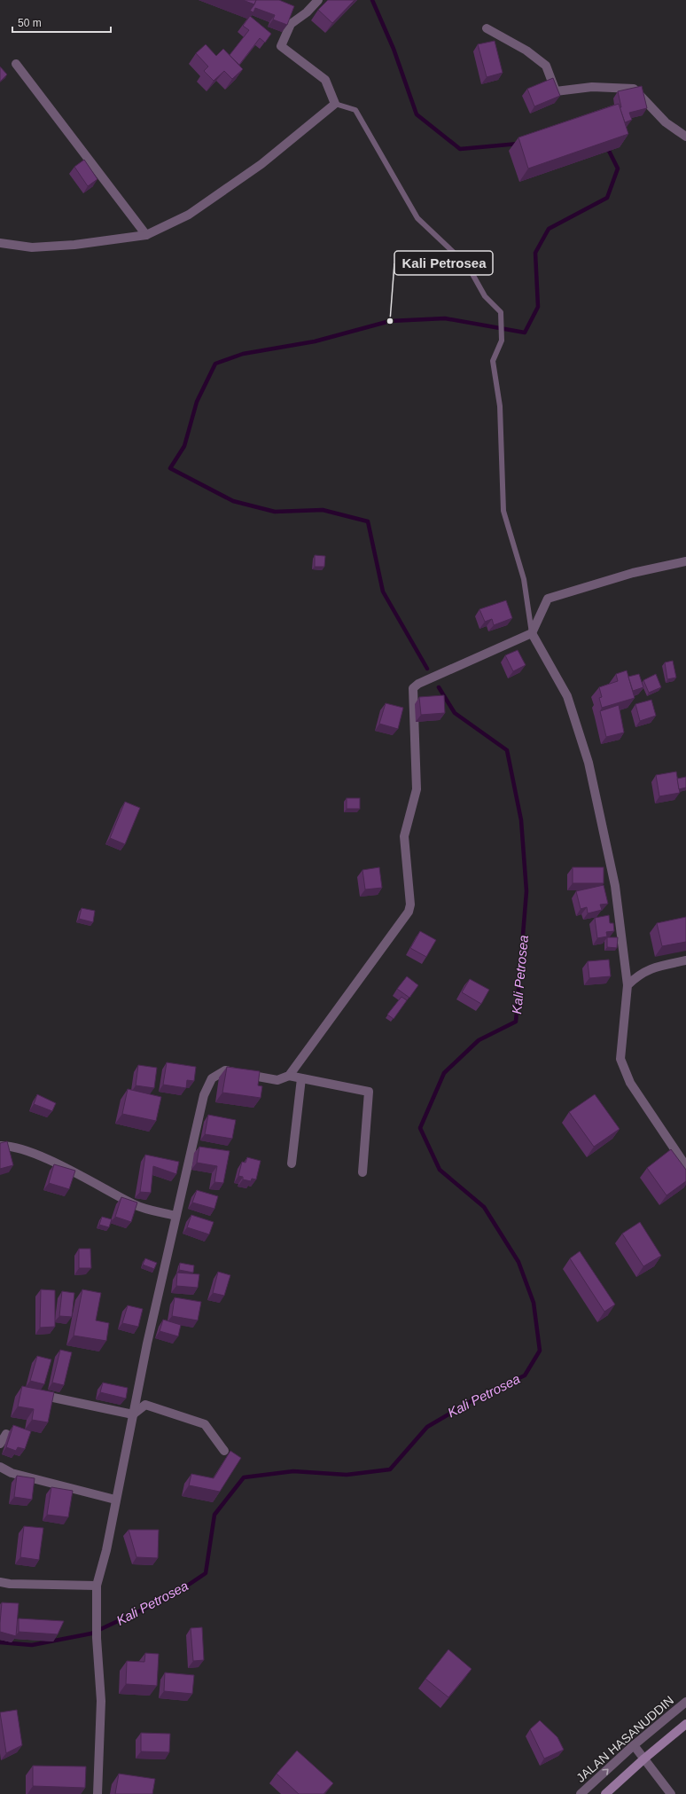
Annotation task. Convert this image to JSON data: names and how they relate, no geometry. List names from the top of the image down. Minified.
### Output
{"streets":{"street":["JALAN HASANUDDIN"]},"one_way":["JALAN HASANUDDIN"],"water":["Kali Petrosea"],"places":["Kali Petrosea"],"scale_bar":"50 m"}
